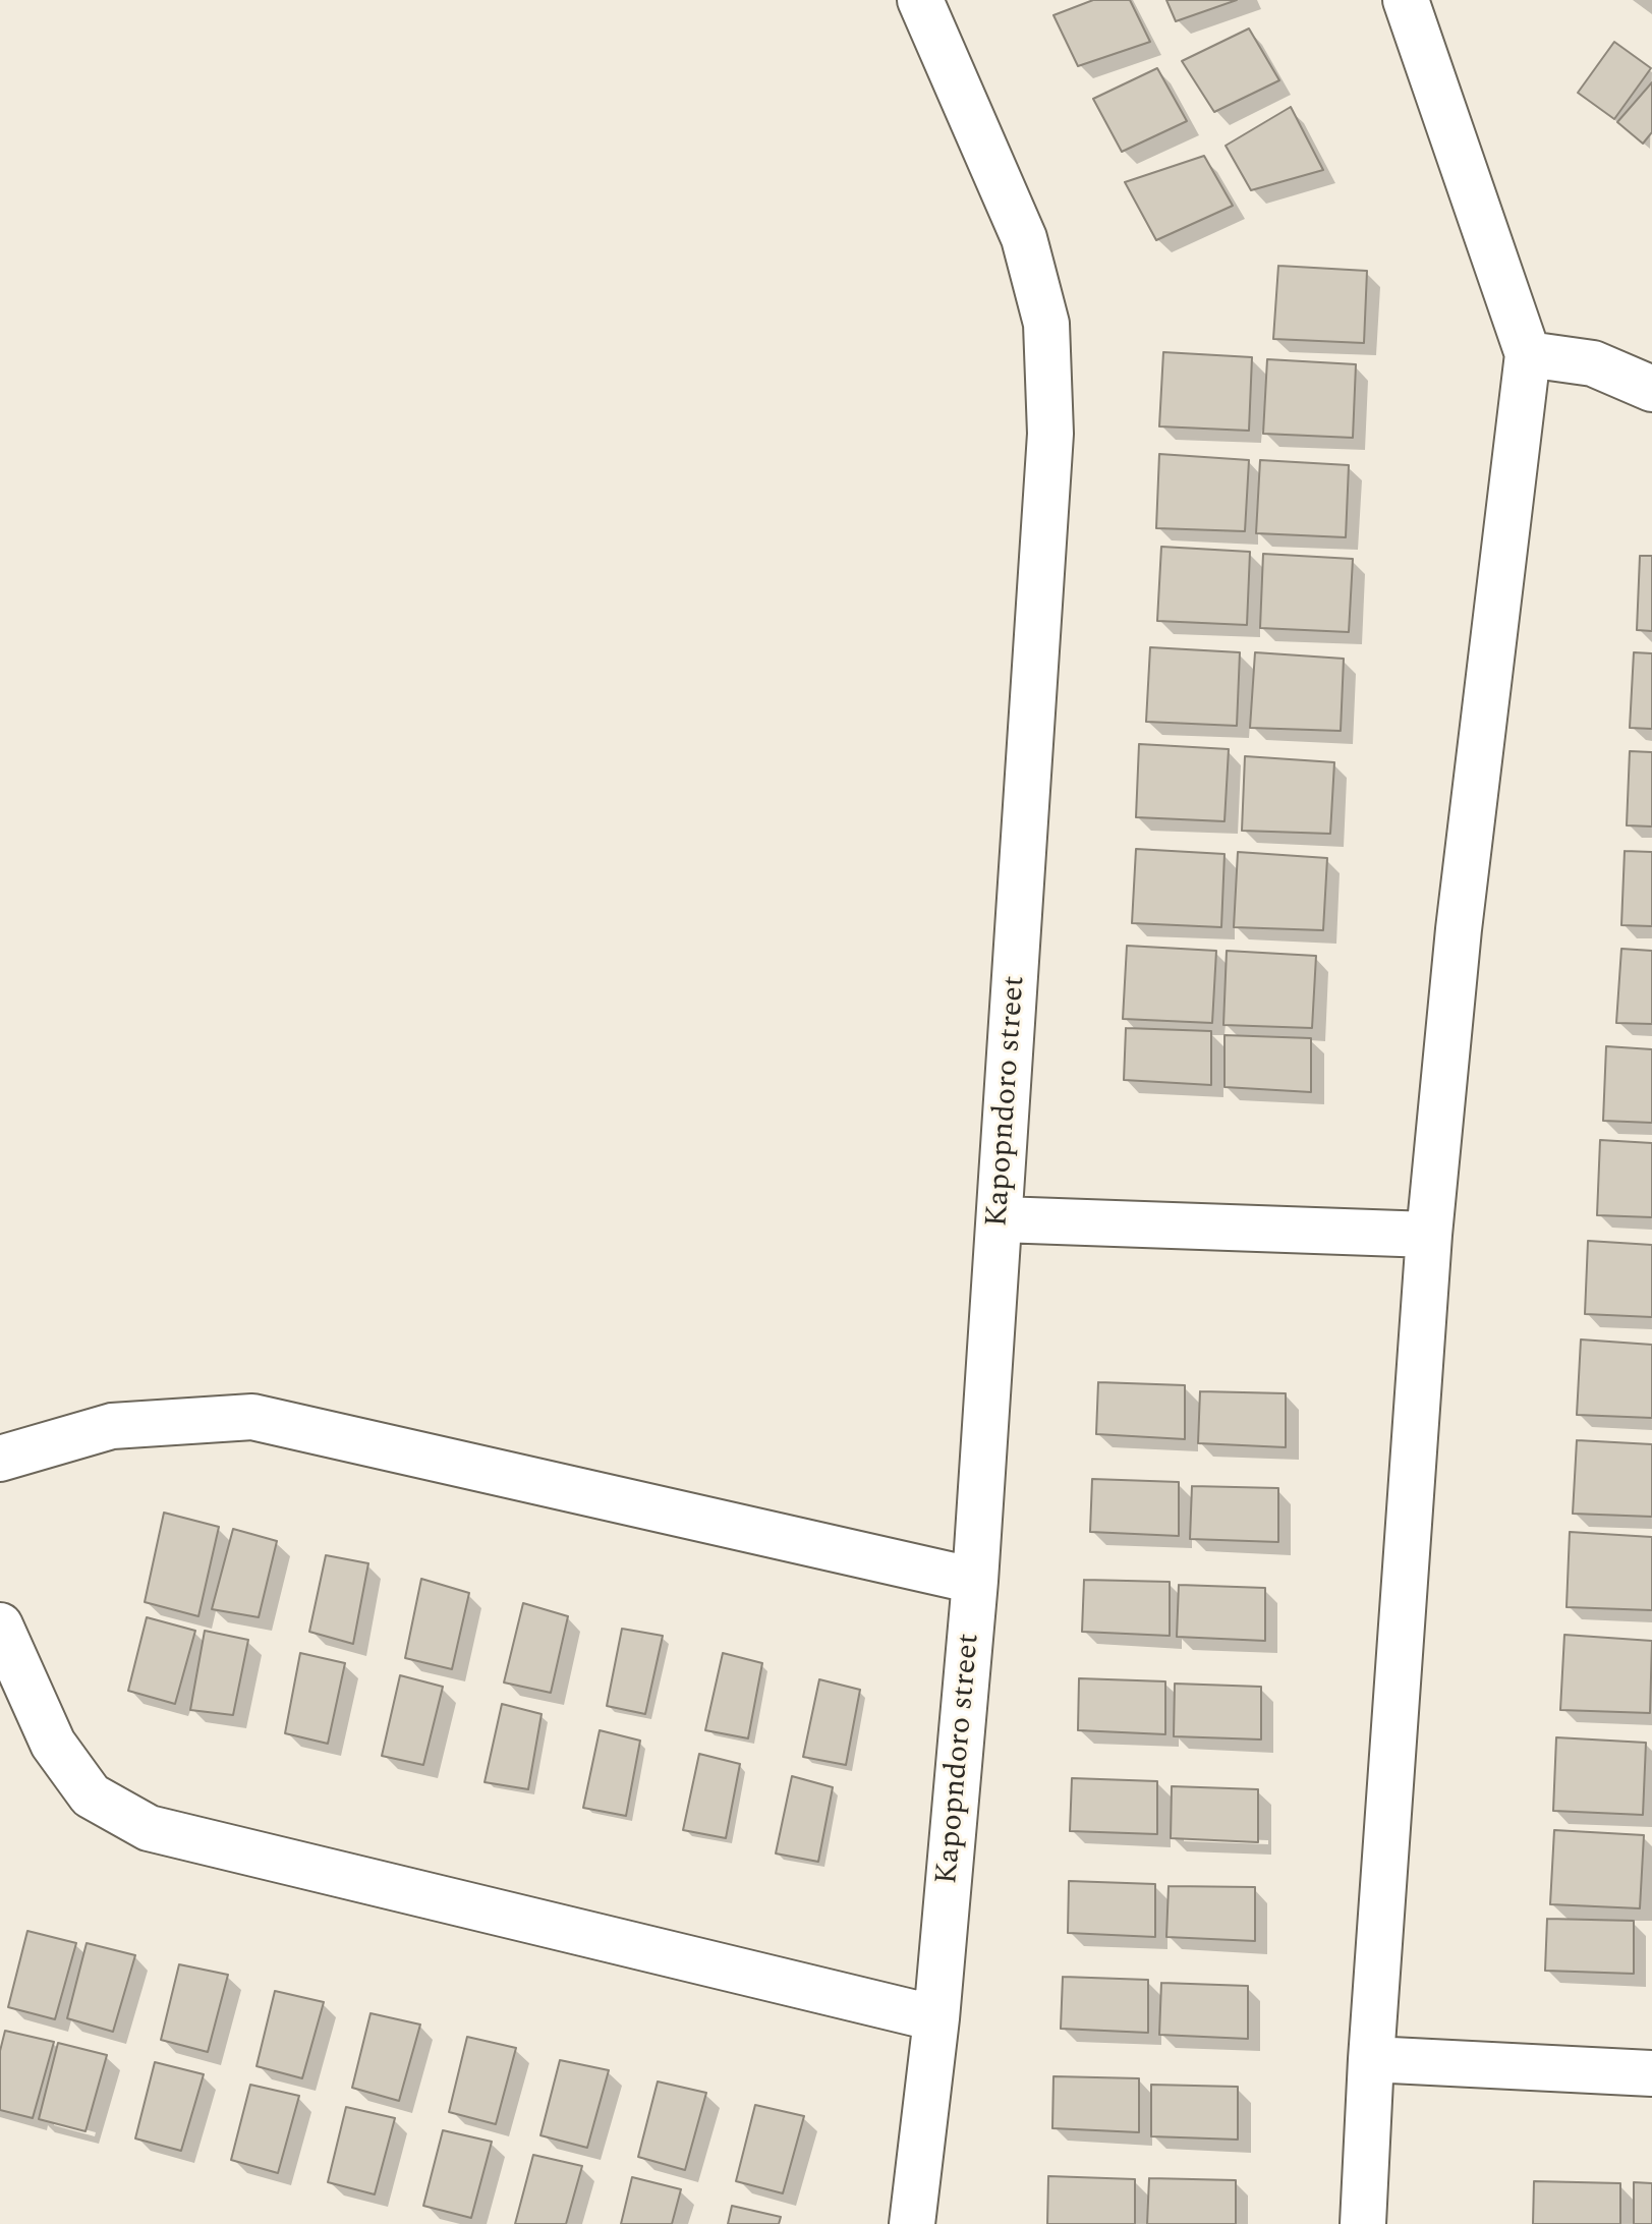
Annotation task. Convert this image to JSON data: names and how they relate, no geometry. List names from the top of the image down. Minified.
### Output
{"streets":{"street":["Kapopndoro street"]}}
